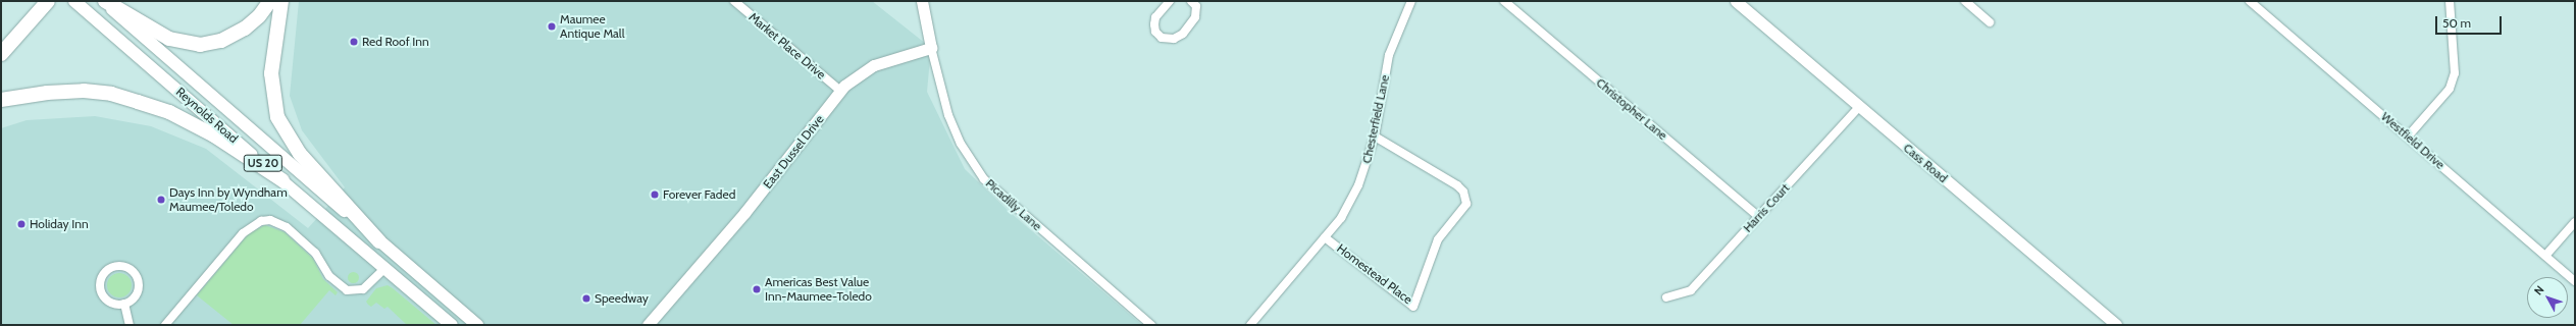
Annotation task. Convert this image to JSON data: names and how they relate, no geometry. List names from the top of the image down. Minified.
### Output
{"streets":{"main road":["Reynolds Road","US 20"],"street":["Market Place Drive","Christopher Lane","Chesterfield Lane","Westfield Drive","East Dussel Drive","Cass Road","Picadilly Lane","Harris Court","Homestead Place"]},"crossings":[["Market Place Drive","East Dussel Drive"],["Christopher Lane","Harris Court"],["Chesterfield Lane","Homestead Place"],["East Dussel Drive","Picadilly Lane"],["Cass Road","Harris Court"]],"places":["Maumee Antique Mall","Red Roof Inn","Forever Faded","Days Inn by Wyndham Maumee/Toledo","Holiday Inn","Americas Best Value Inn-Maumee-Toledo","Speedway"],"scale_bar":"50 m","north":"top left"}
